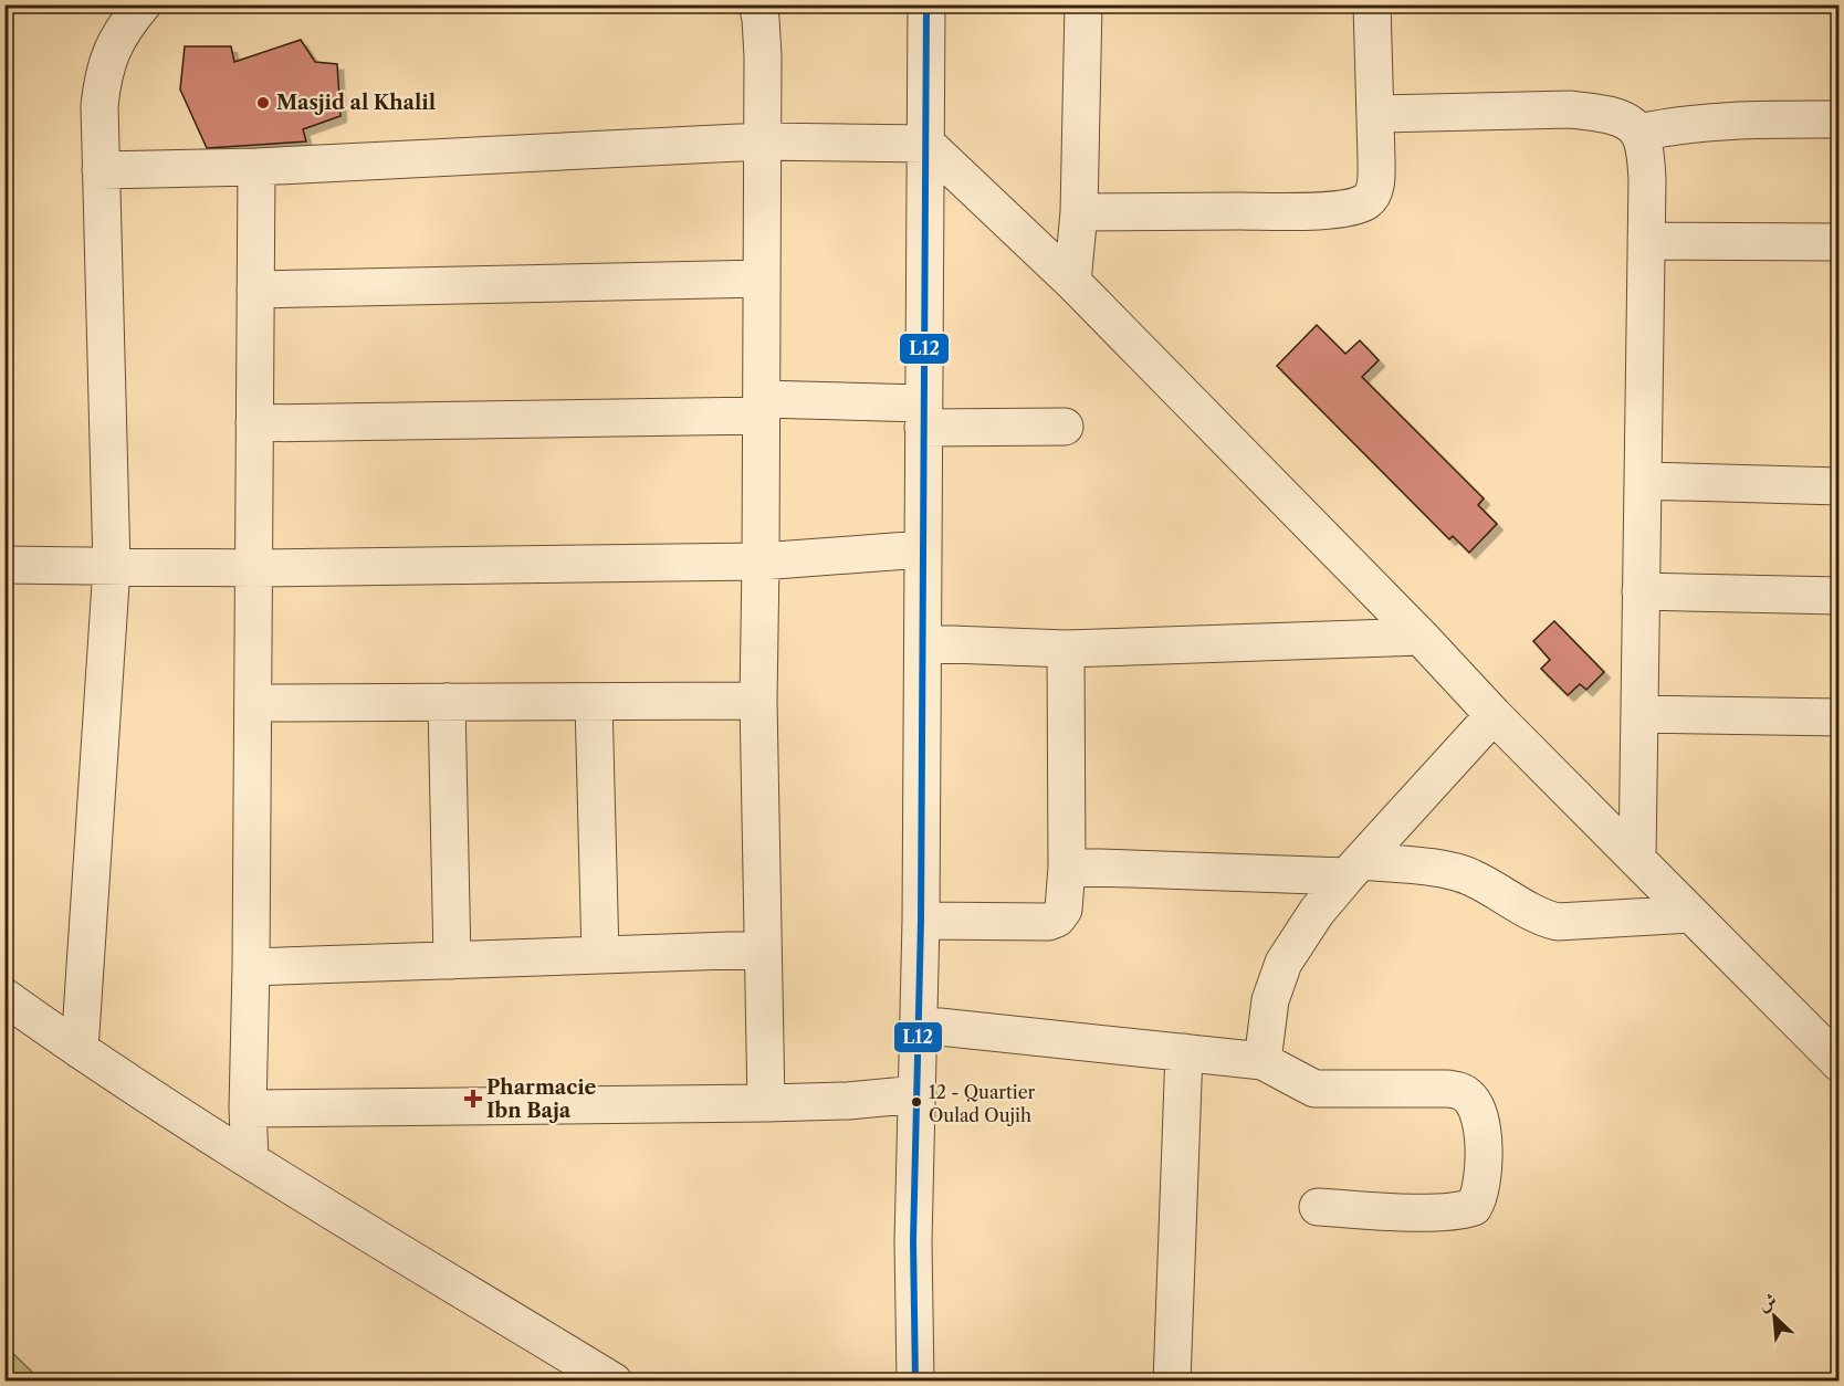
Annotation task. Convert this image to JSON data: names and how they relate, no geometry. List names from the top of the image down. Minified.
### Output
{"places":{"other":["Masjid al Khalil","12 - Quartier Oulad Oujih"],"health":["Pharmacie Ibn Baja"]},"lines":["transit line L12"],"north":"top left"}
